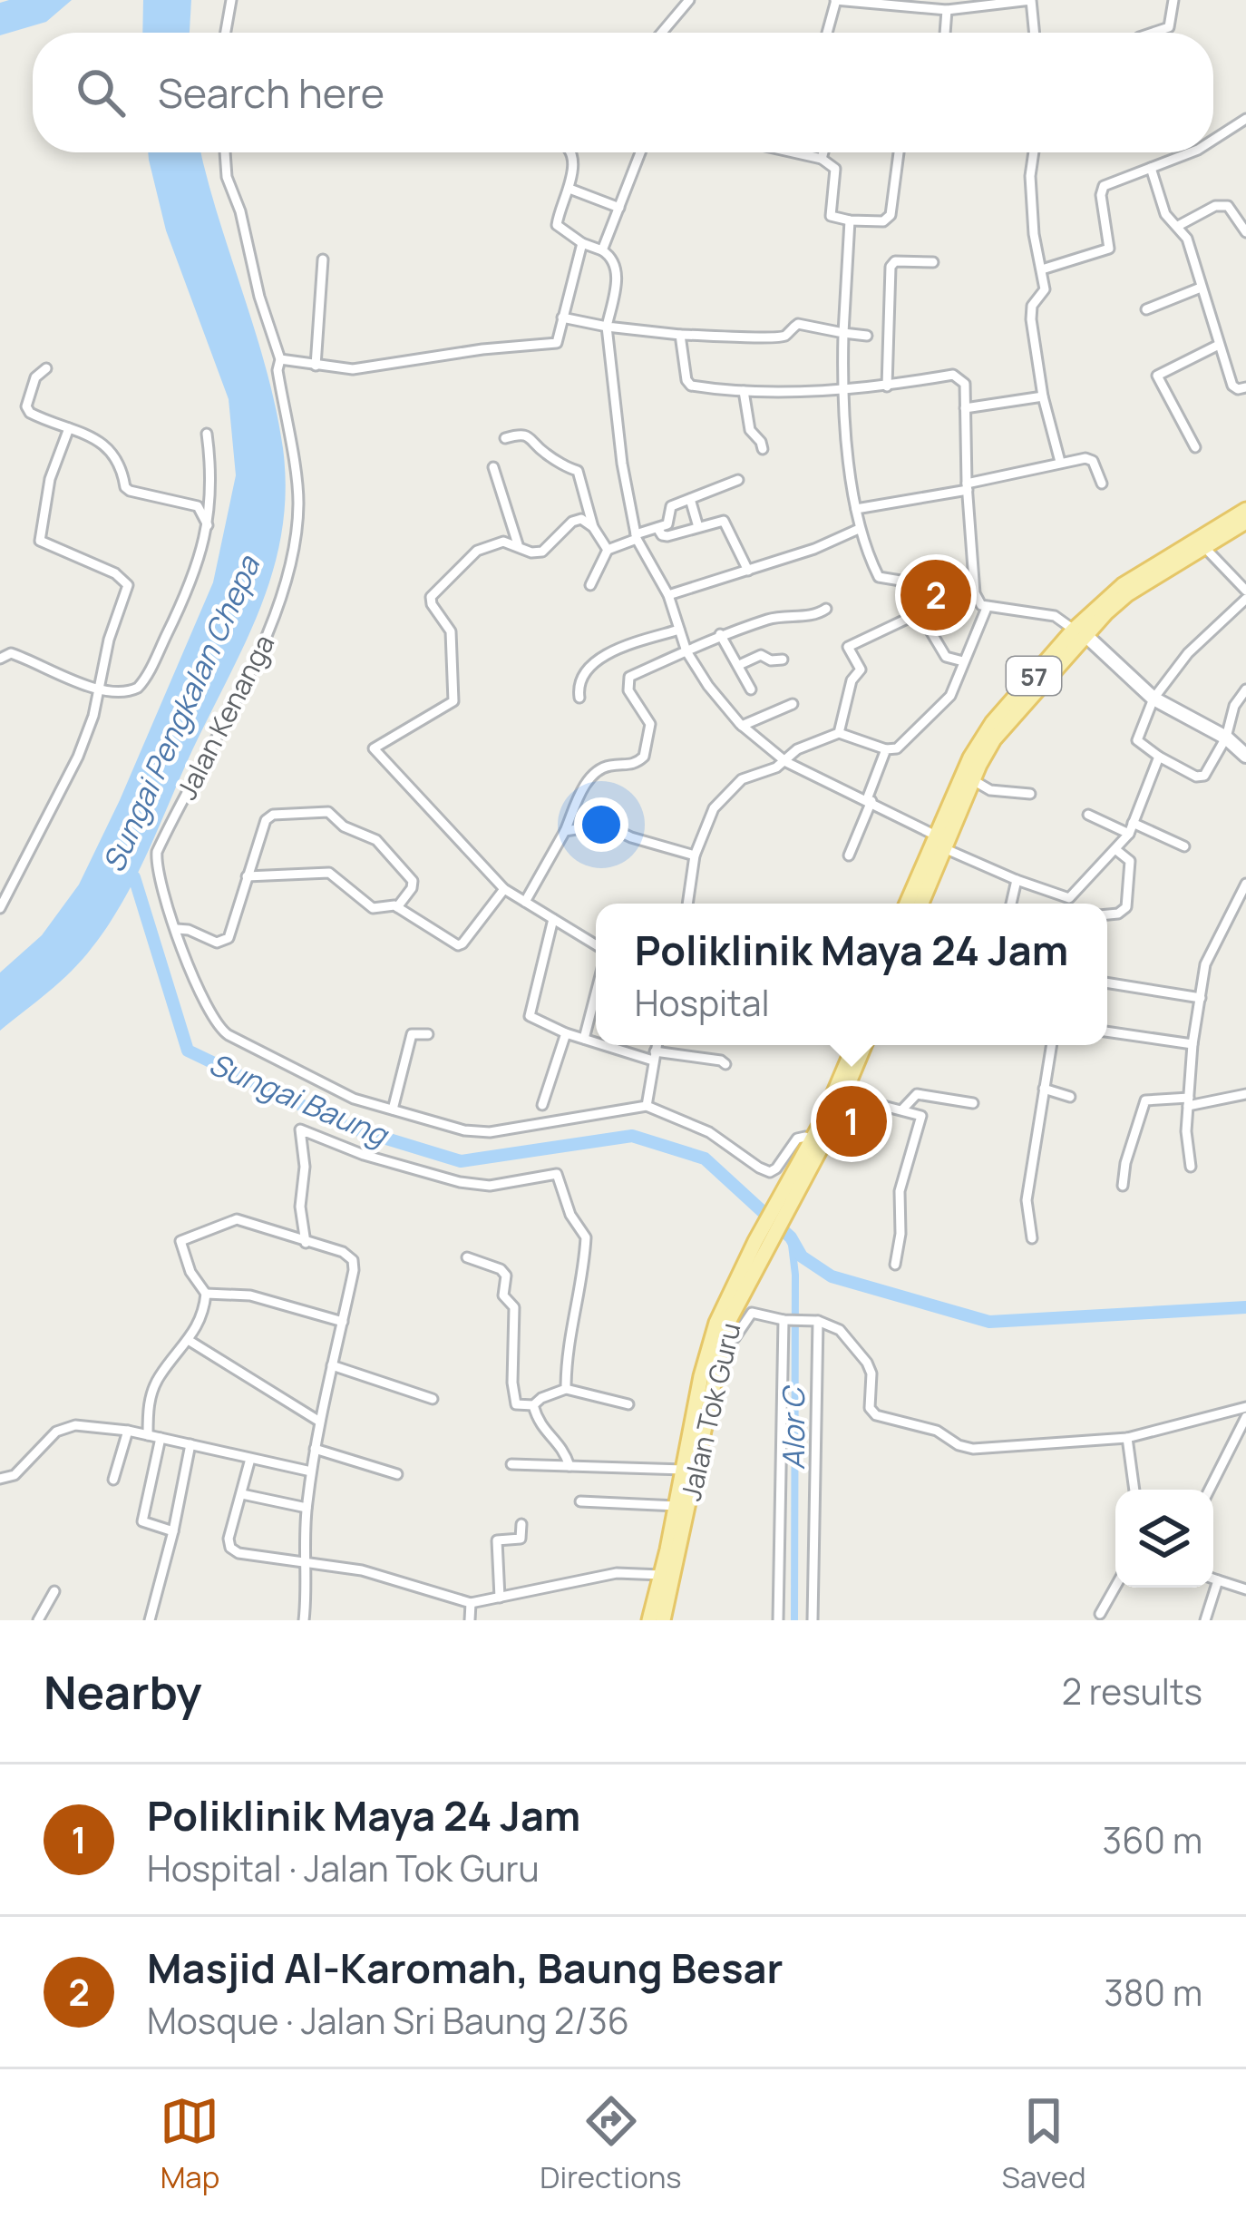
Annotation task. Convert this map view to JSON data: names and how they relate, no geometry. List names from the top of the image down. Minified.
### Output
{"streets":{"main road":["57","Jalan Tok Guru"],"street":["Jalan Kenanga"]},"water":["Sungai Pengkalan Chepa","Sungai Baung","Alor C"],"page":{"search":"Search here","pins":["2","1"],"popup":["Poliklinik Maya 24 Jam","Hospital"],"heading":["Nearby","2 results"],"list":[{"mark":"1","name":"Poliklinik Maya 24 Jam","note":"Hospital · Jalan Tok Guru","value":"360 m"},{"mark":"2","name":"Masjid Al-Karomah, Baung Besar","note":"Mosque · Jalan Sri Baung 2/36","value":"380 m"}],"nav":["Map","Directions","Saved"]}}
